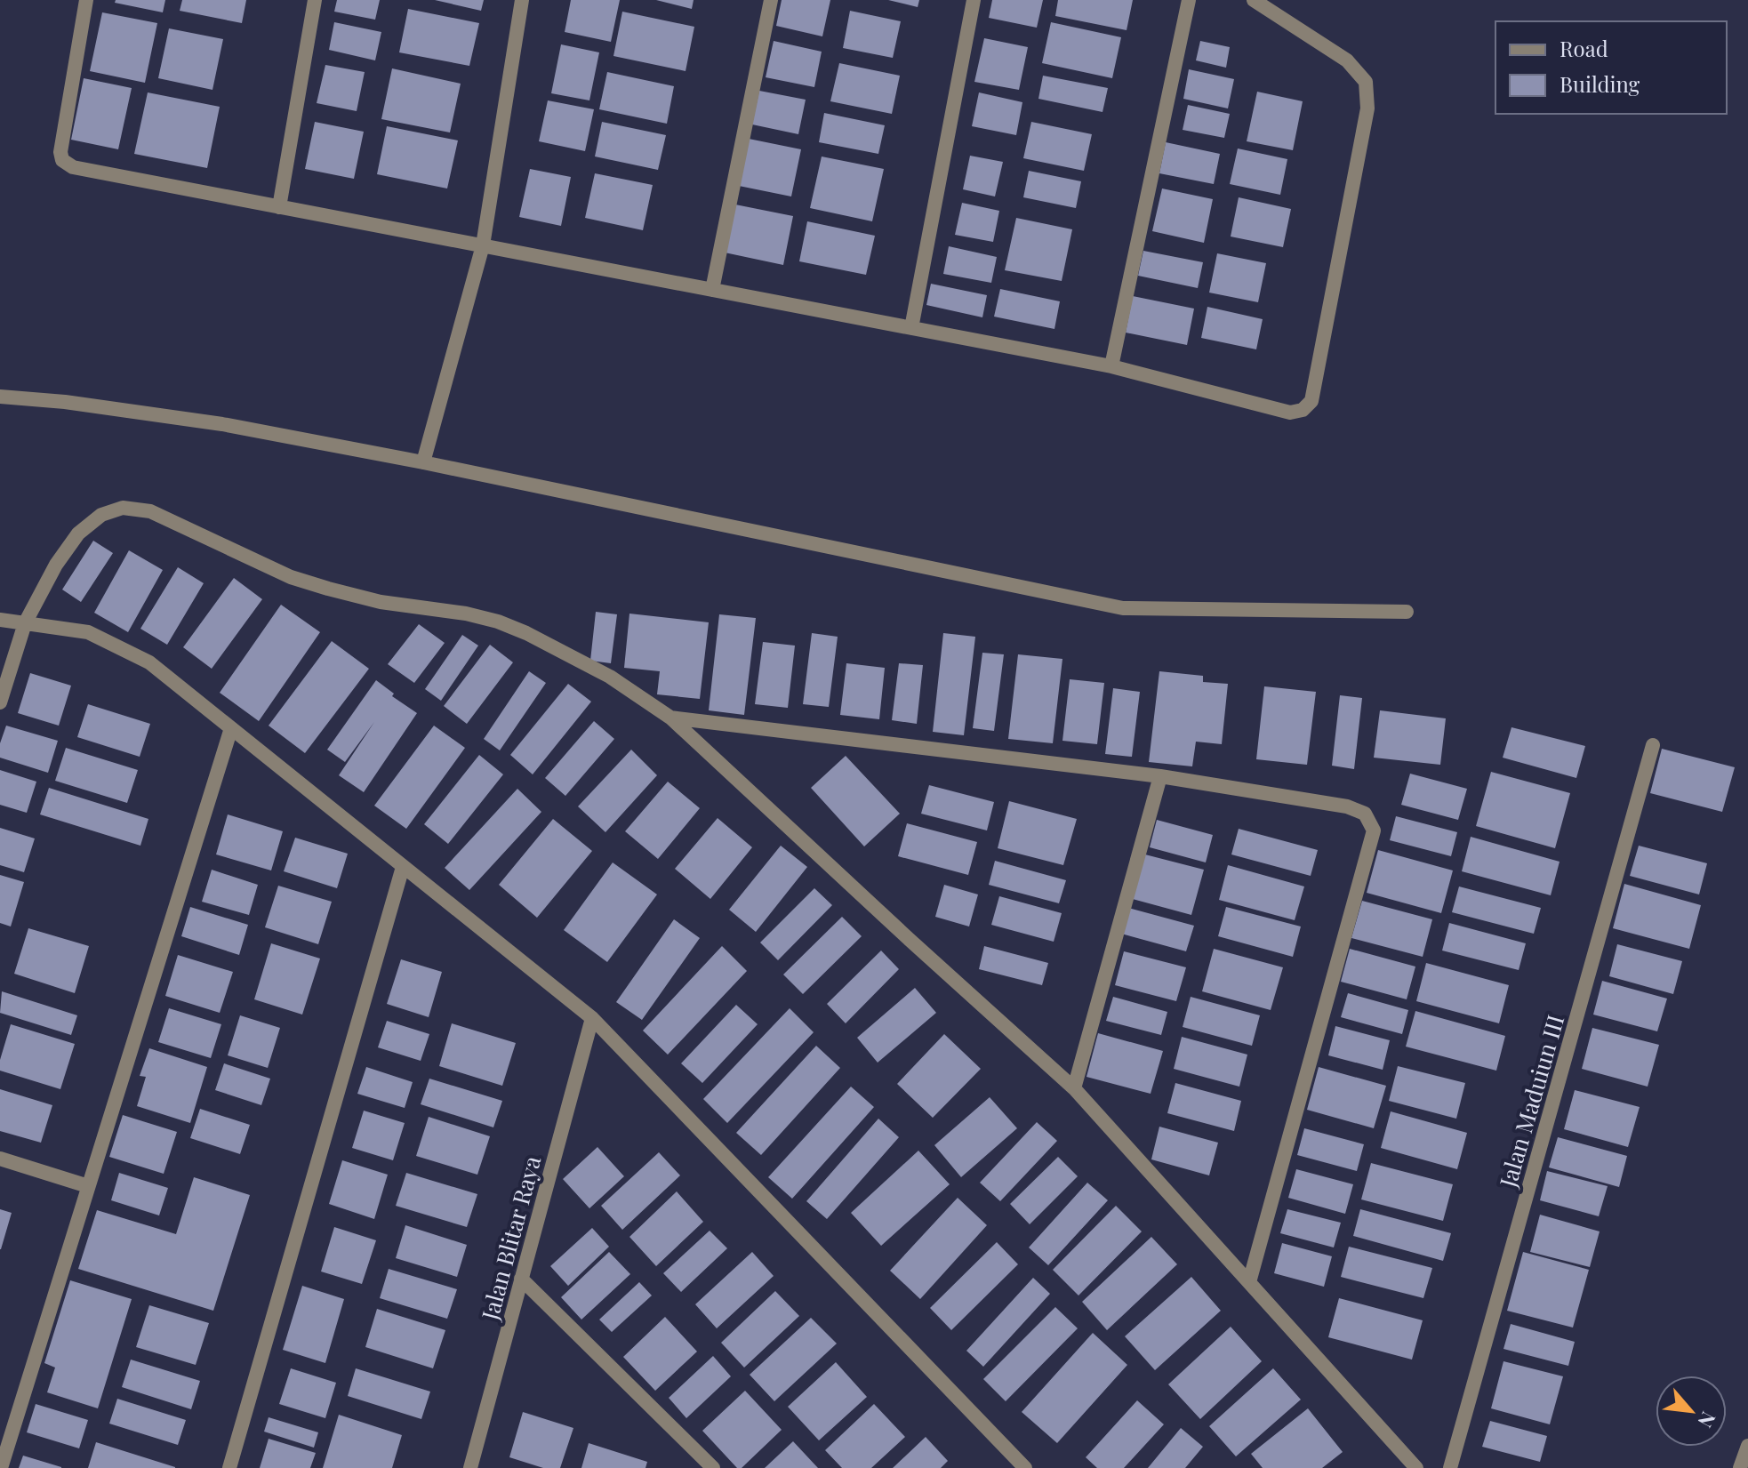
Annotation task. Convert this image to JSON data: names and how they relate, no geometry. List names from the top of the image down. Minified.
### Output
{"streets":{"street":["Jalan Maduiun III","Jalan Blitar Raya"]},"legend":["Road","Building"],"north":"bottom right"}
